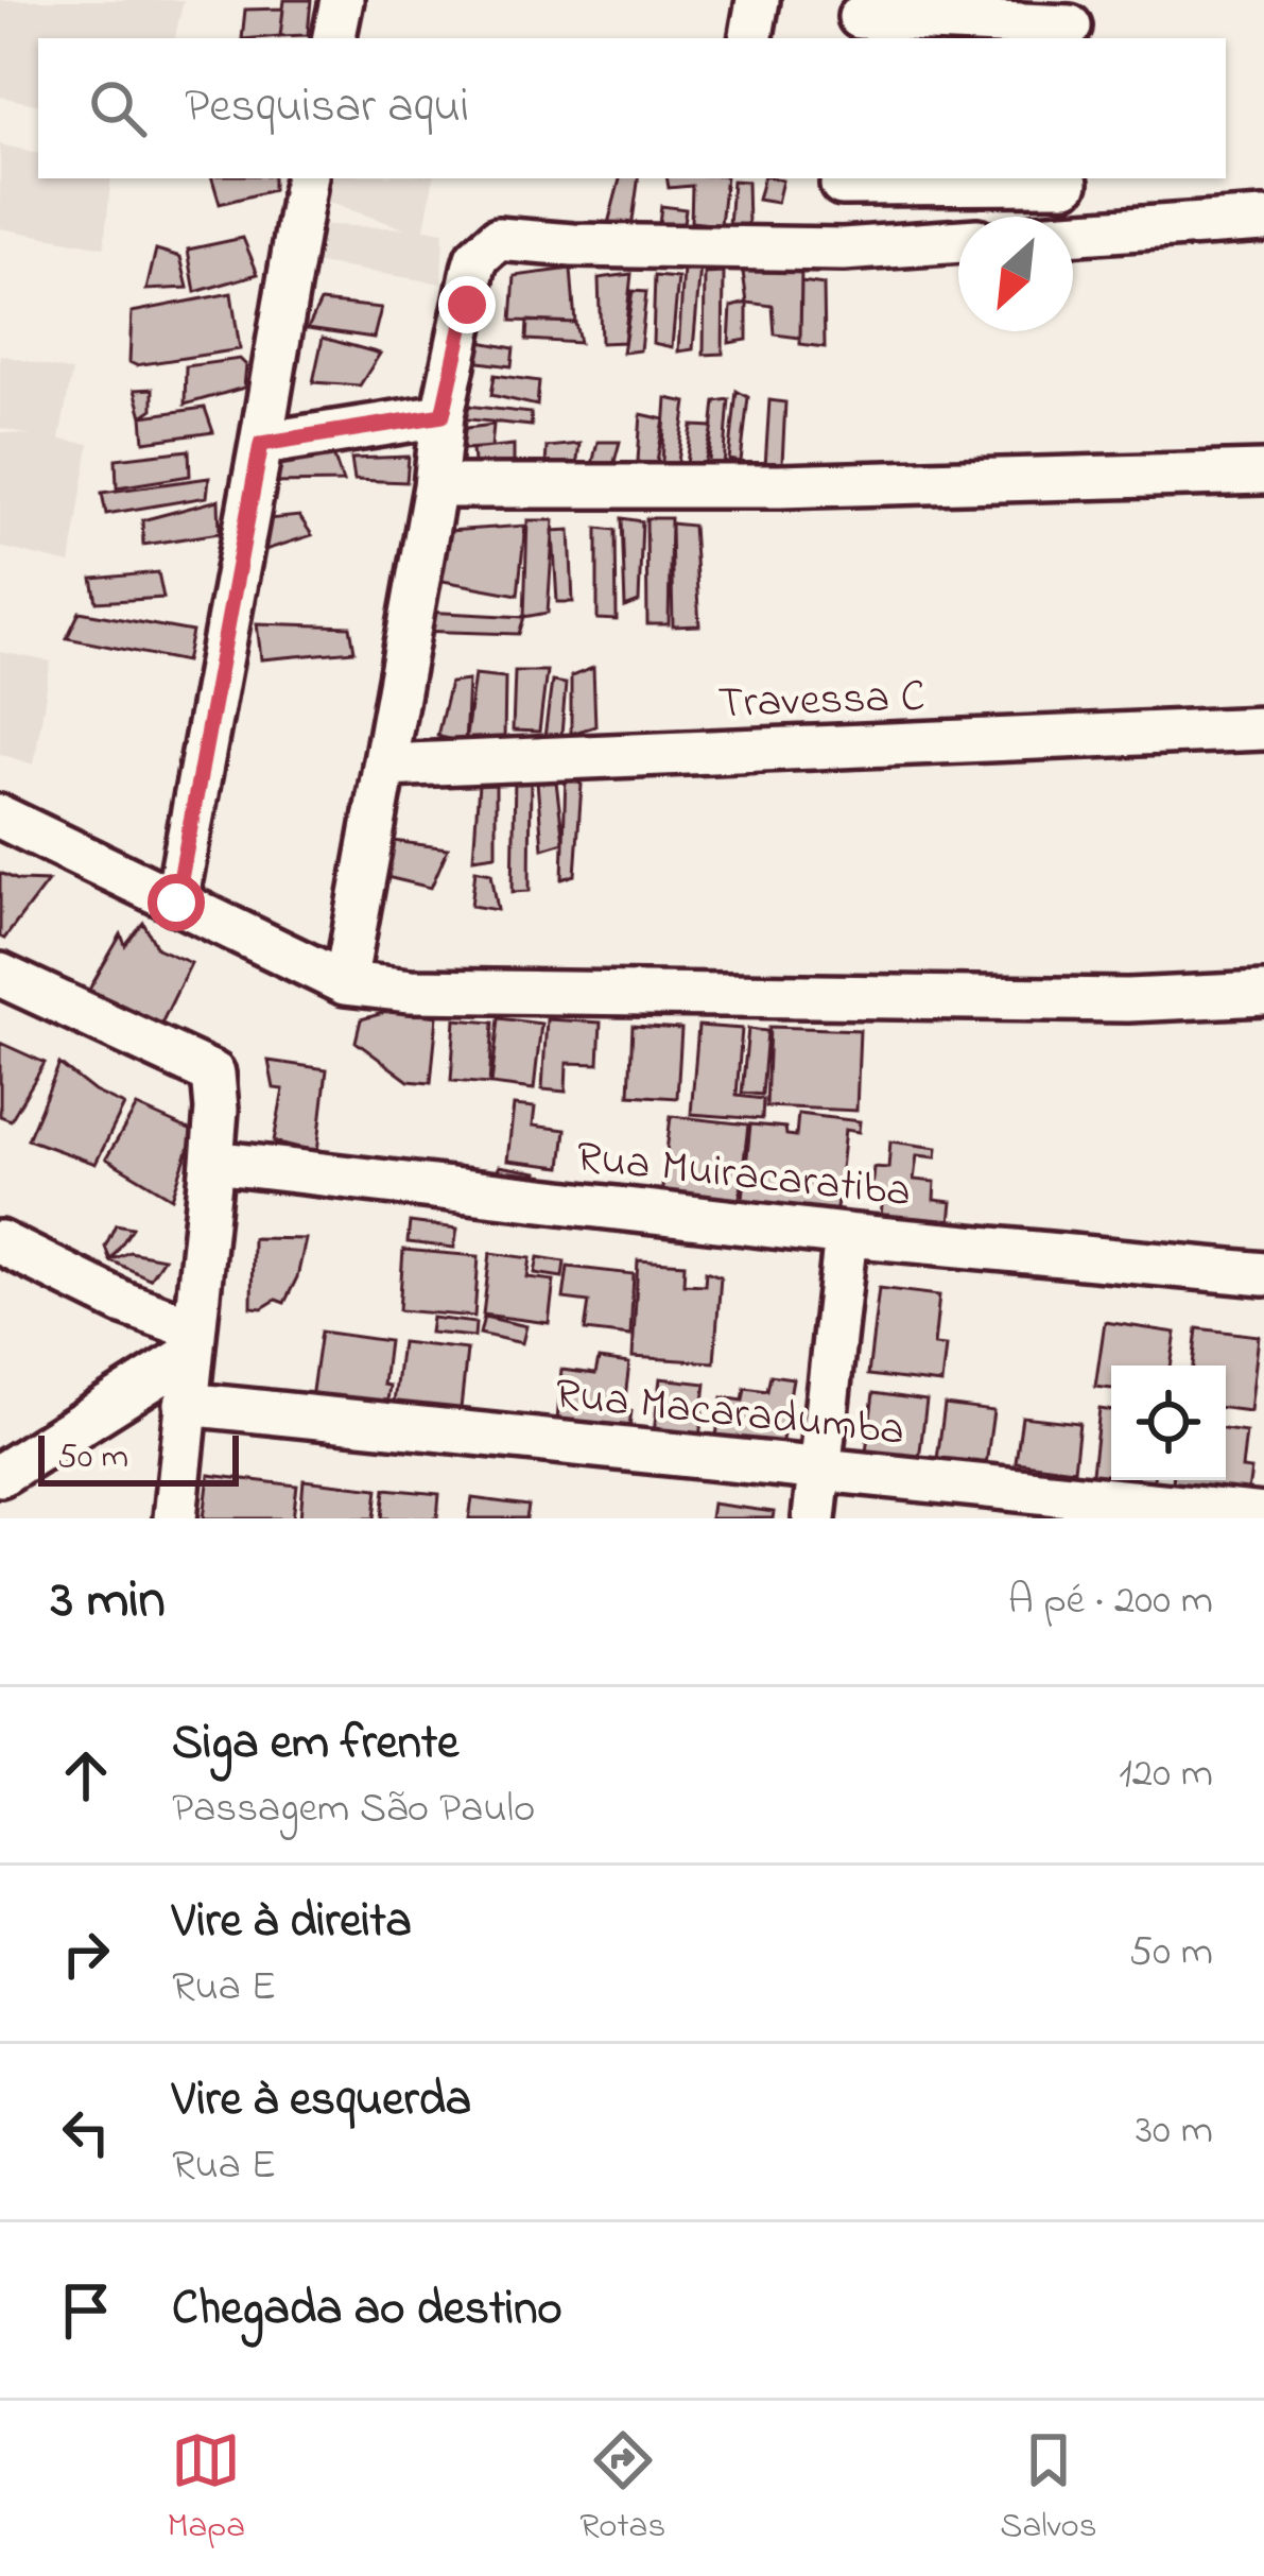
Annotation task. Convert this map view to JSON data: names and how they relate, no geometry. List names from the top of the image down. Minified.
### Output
{"streets":{"street":["Travessa C","Rua Muiracaratiba","Rua Macaradumba"]},"scale_bar":"50 m","north":"bottom left","page":{"search":"Pesquisar aqui","scale":"50 m","heading":["3 min","A pé · 200 m"],"list":[["Siga em frente","Passagem São Paulo","120 m"],["Vire à direita","Rua E","50 m"],["Vire à esquerda","Rua E","30 m"],"Chegada ao destino"],"nav":["Mapa","Rotas","Salvos"]}}
